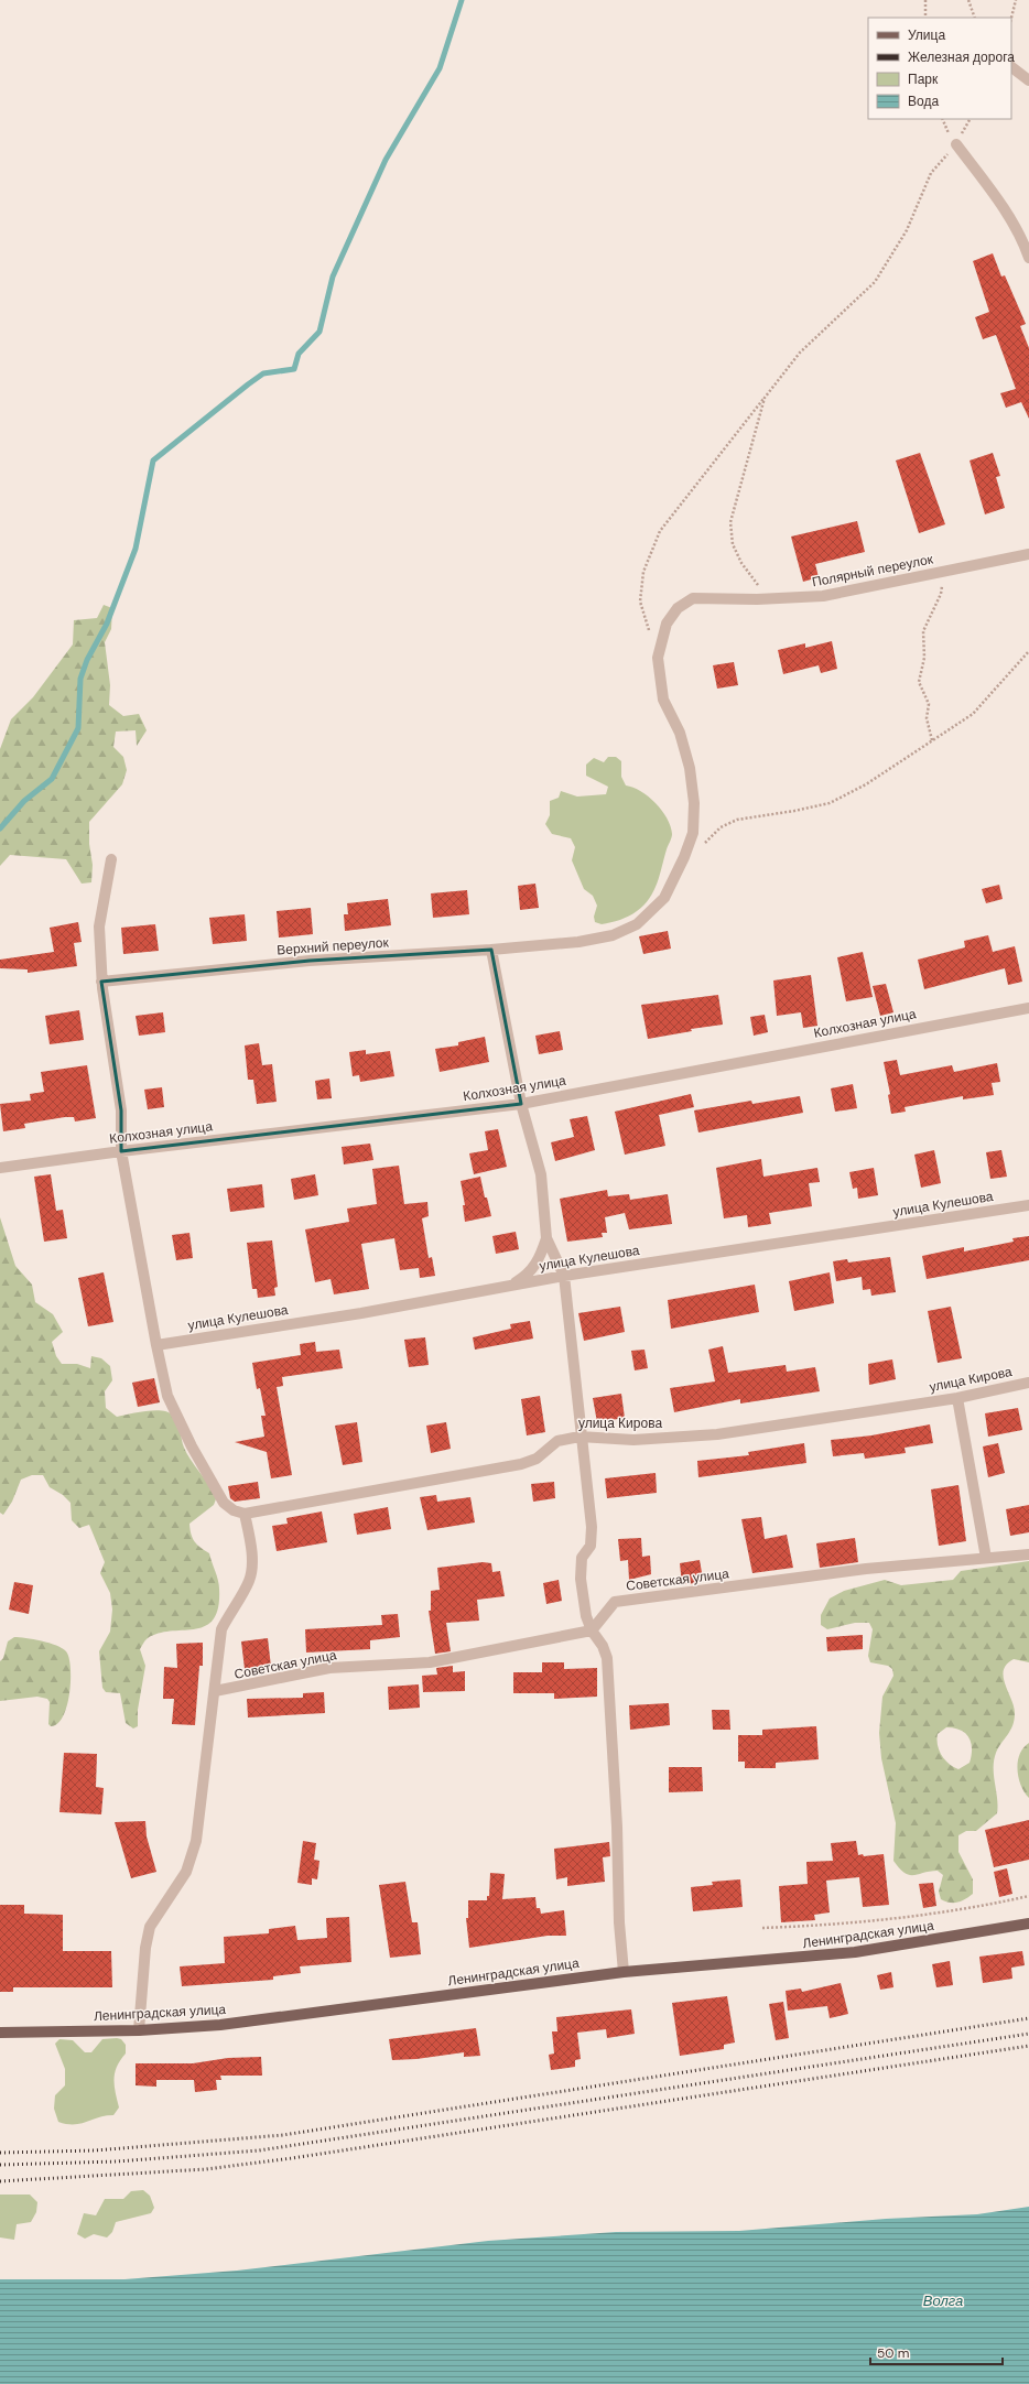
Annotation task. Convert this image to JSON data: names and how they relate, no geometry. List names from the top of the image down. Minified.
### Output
{"streets":{"main road":["Ленинградская улица"],"street":["Полярный переулок","Верхний переулок","Колхозная улица","улица Кулешова","улица Кирова","Советская улица"]},"crossings":[["Полярный переулок","Верхний переулок"]],"water":["Волга"],"legend":["Улица","Железная дорога","Парк","Вода"],"scale_bar":"50 m"}
